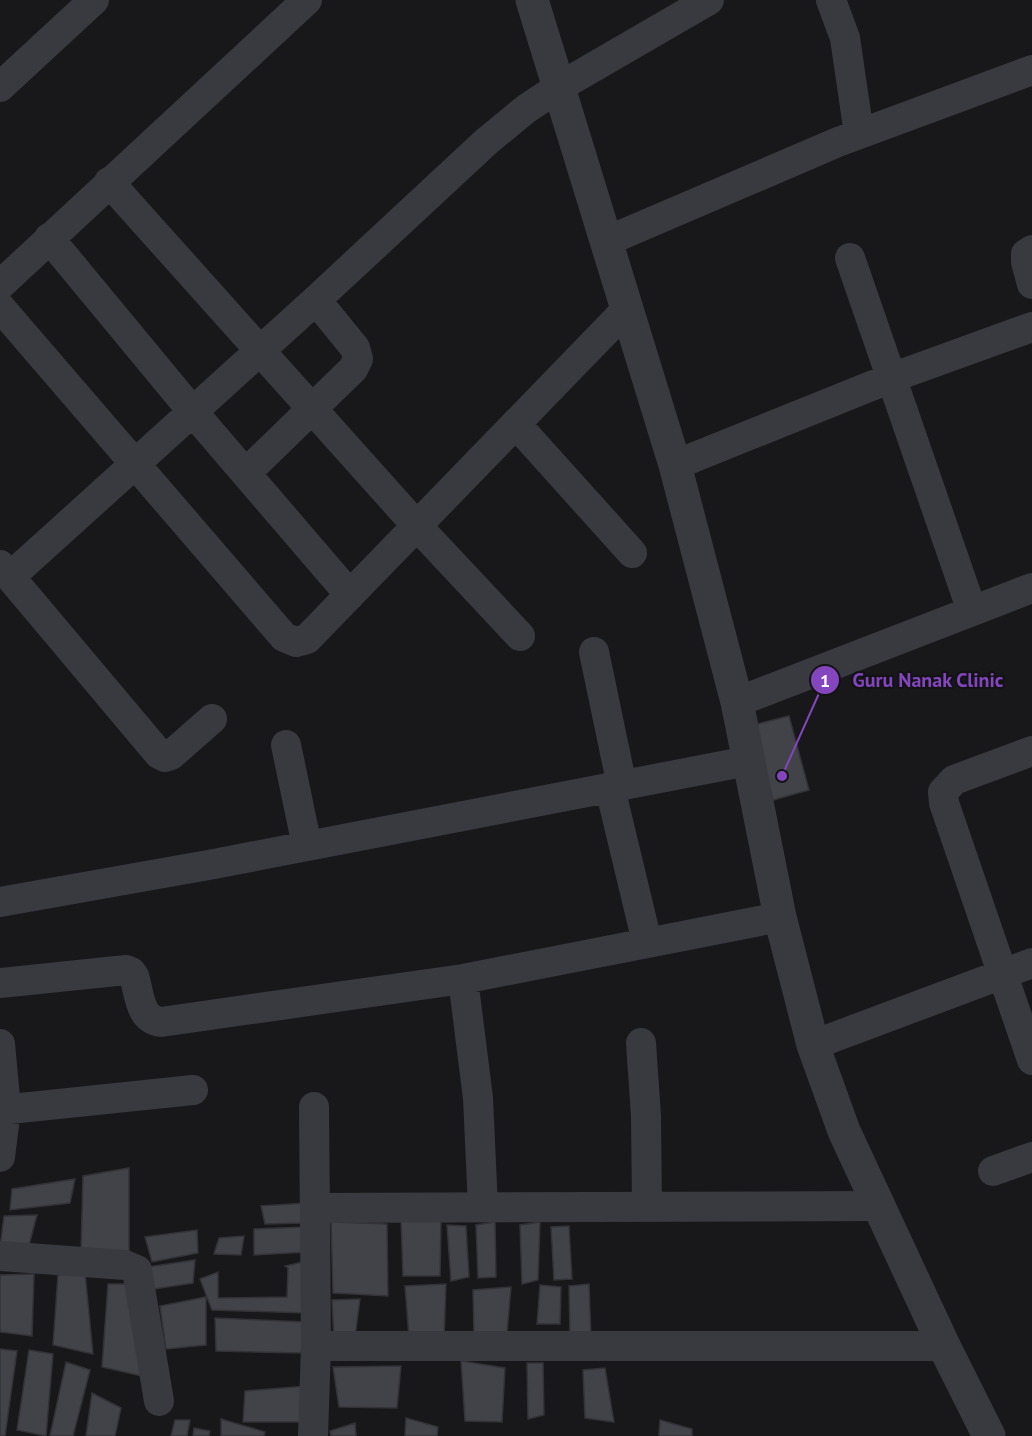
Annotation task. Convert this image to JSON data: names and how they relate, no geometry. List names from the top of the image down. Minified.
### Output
{"places":["Guru Nanak Clinic"]}
